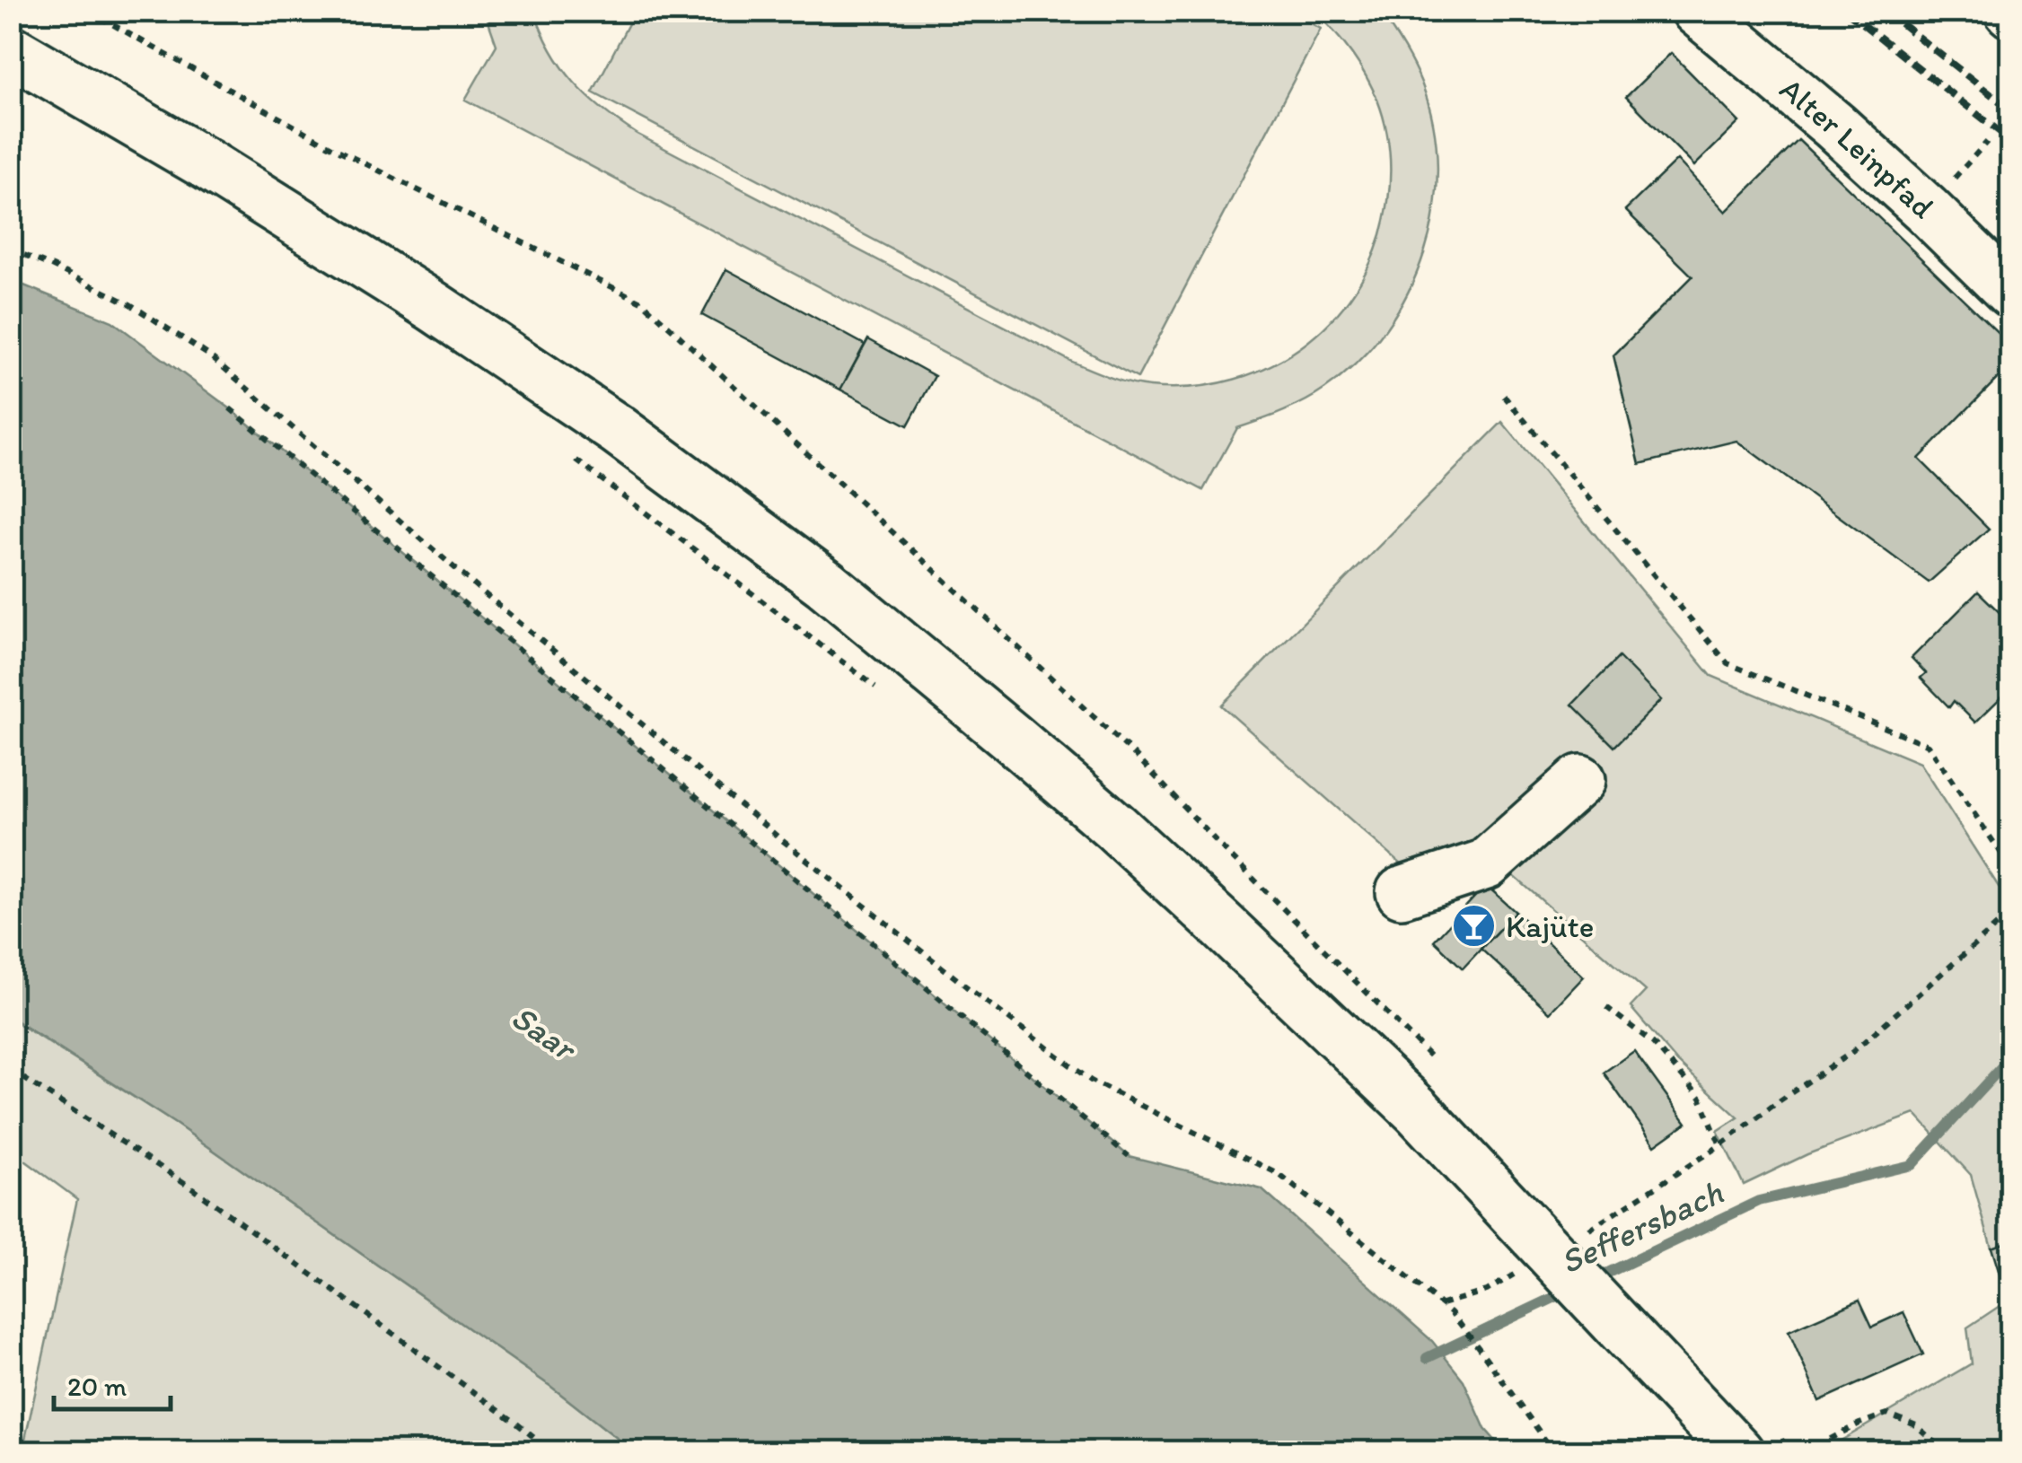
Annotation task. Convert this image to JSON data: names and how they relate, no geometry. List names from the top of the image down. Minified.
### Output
{"streets":{"main road":["Alter Leinpfad"]},"water":["Saar","Seffersbach"],"places":{"bar":["Kajüte"]},"scale_bar":"20 m"}
